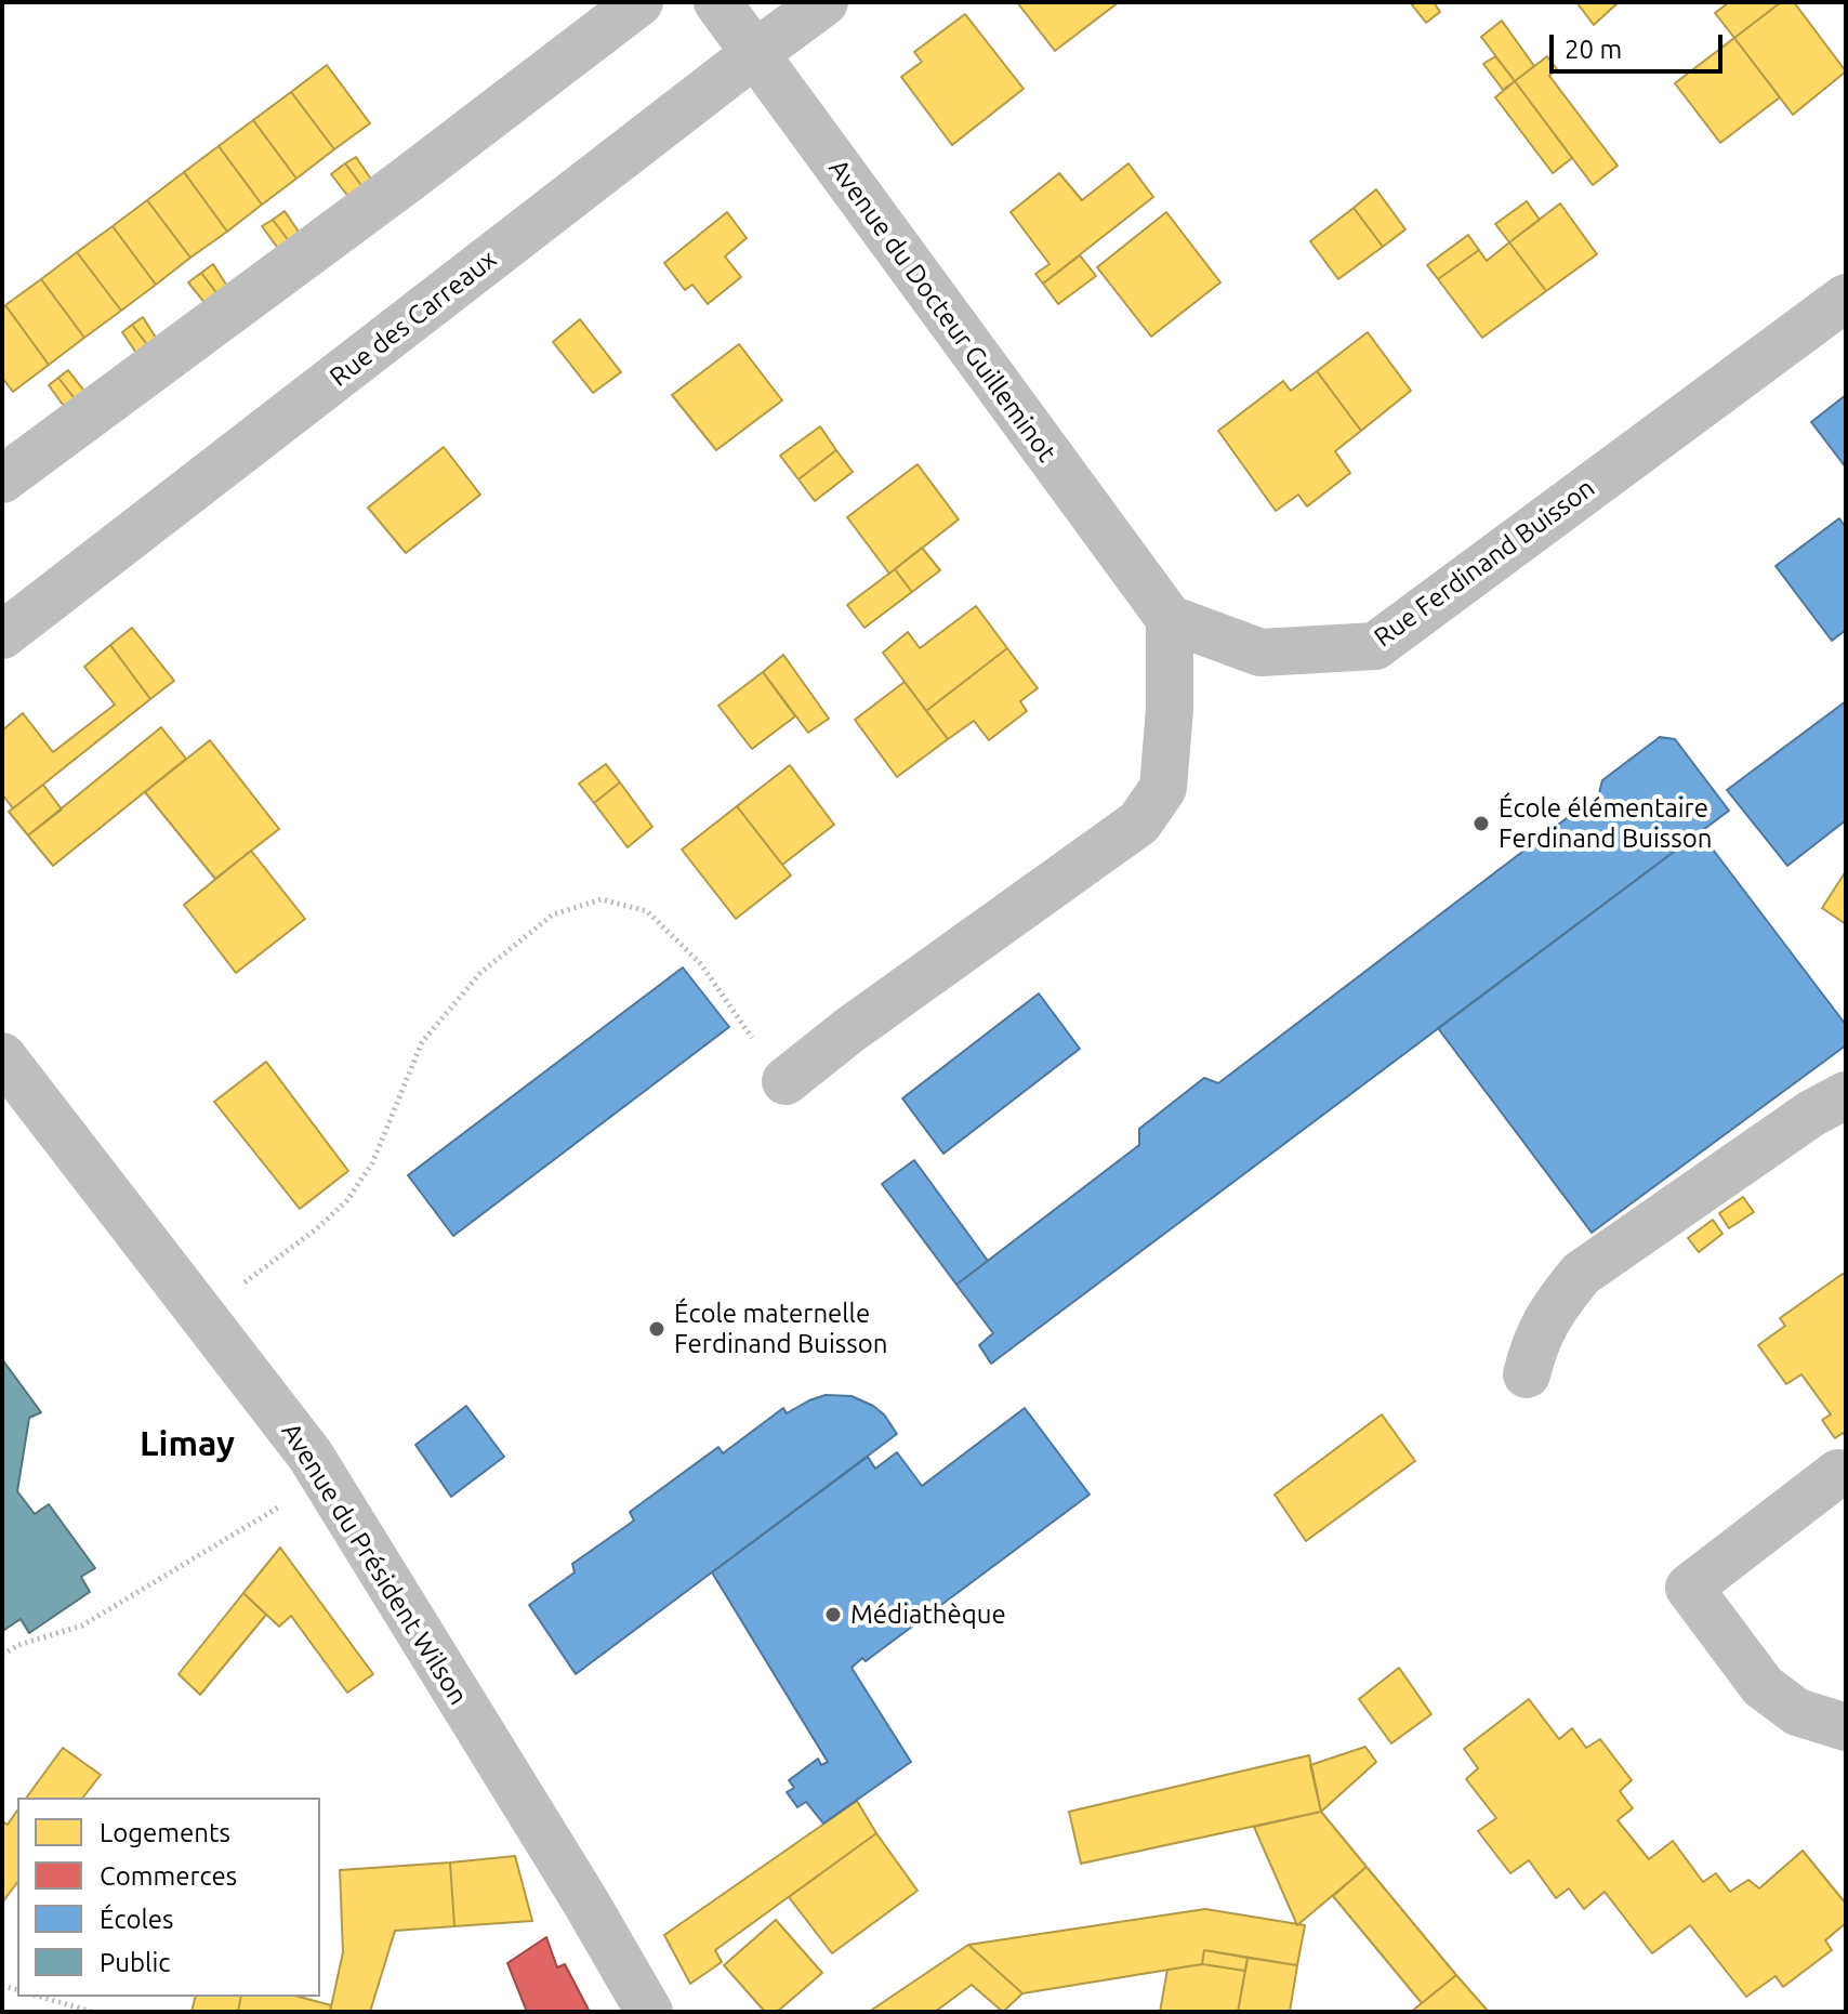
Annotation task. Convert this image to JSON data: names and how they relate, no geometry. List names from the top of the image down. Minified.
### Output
{"streets":{"street":["Avenue du Docteur Guilleminot","Rue des Carreaux","Rue Ferdinand Buisson","Avenue du Président Wilson"]},"crossings":[["Avenue du Docteur Guilleminot","Rue des Carreaux"],["Avenue du Docteur Guilleminot","Rue Ferdinand Buisson"]],"districts":["Limay"],"places":["École élémentaire Ferdinand Buisson","École maternelle Ferdinand Buisson","Médiathèque"],"legend":["Logements","Commerces","Écoles","Public"],"scale_bar":"20 m"}
